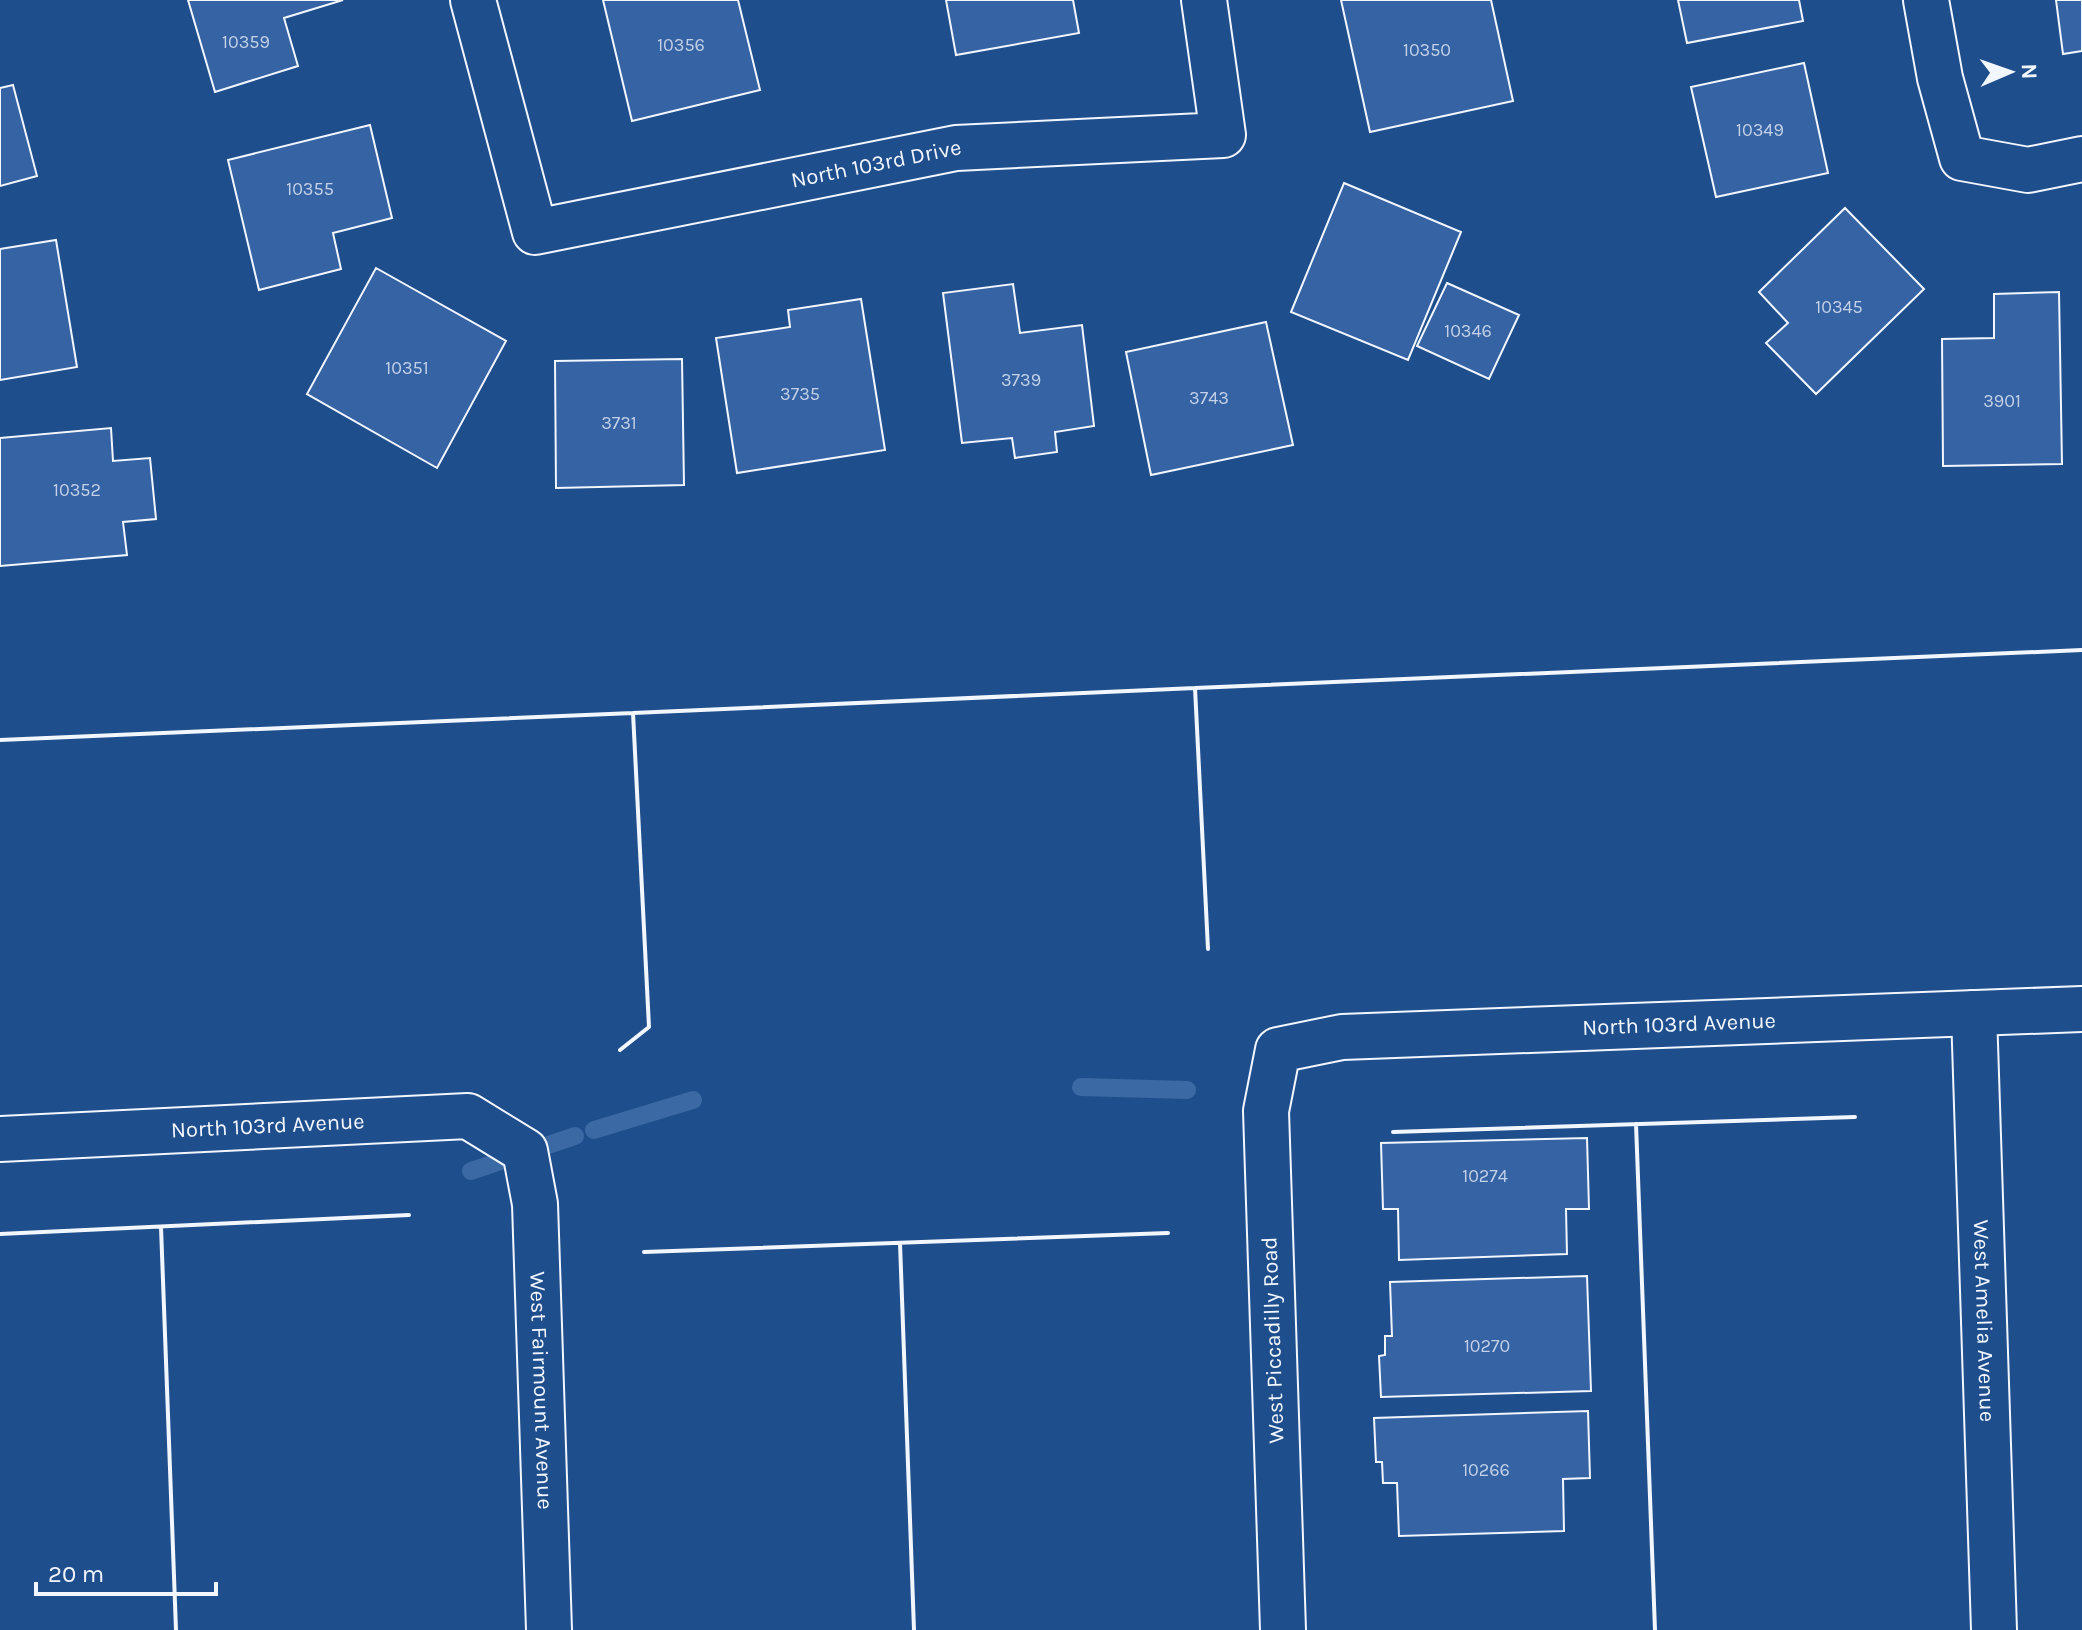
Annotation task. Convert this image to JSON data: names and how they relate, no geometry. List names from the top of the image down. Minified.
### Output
{"streets":{"street":["North 103rd Drive","North 103rd Avenue","West Amelia Avenue","West Piccadilly Road","West Fairmount Avenue"]},"crossings":[["North 103rd Avenue","West Amelia Avenue"],["North 103rd Avenue","West Piccadilly Road"],["North 103rd Avenue","West Fairmount Avenue"]],"house_numbers":["10359","10356","10350","10349","10355","10345","10346","10351","3739","3735","3743","3901","3731","10352","10274","10270","10266"],"scale_bar":"20 m","north":"right"}
